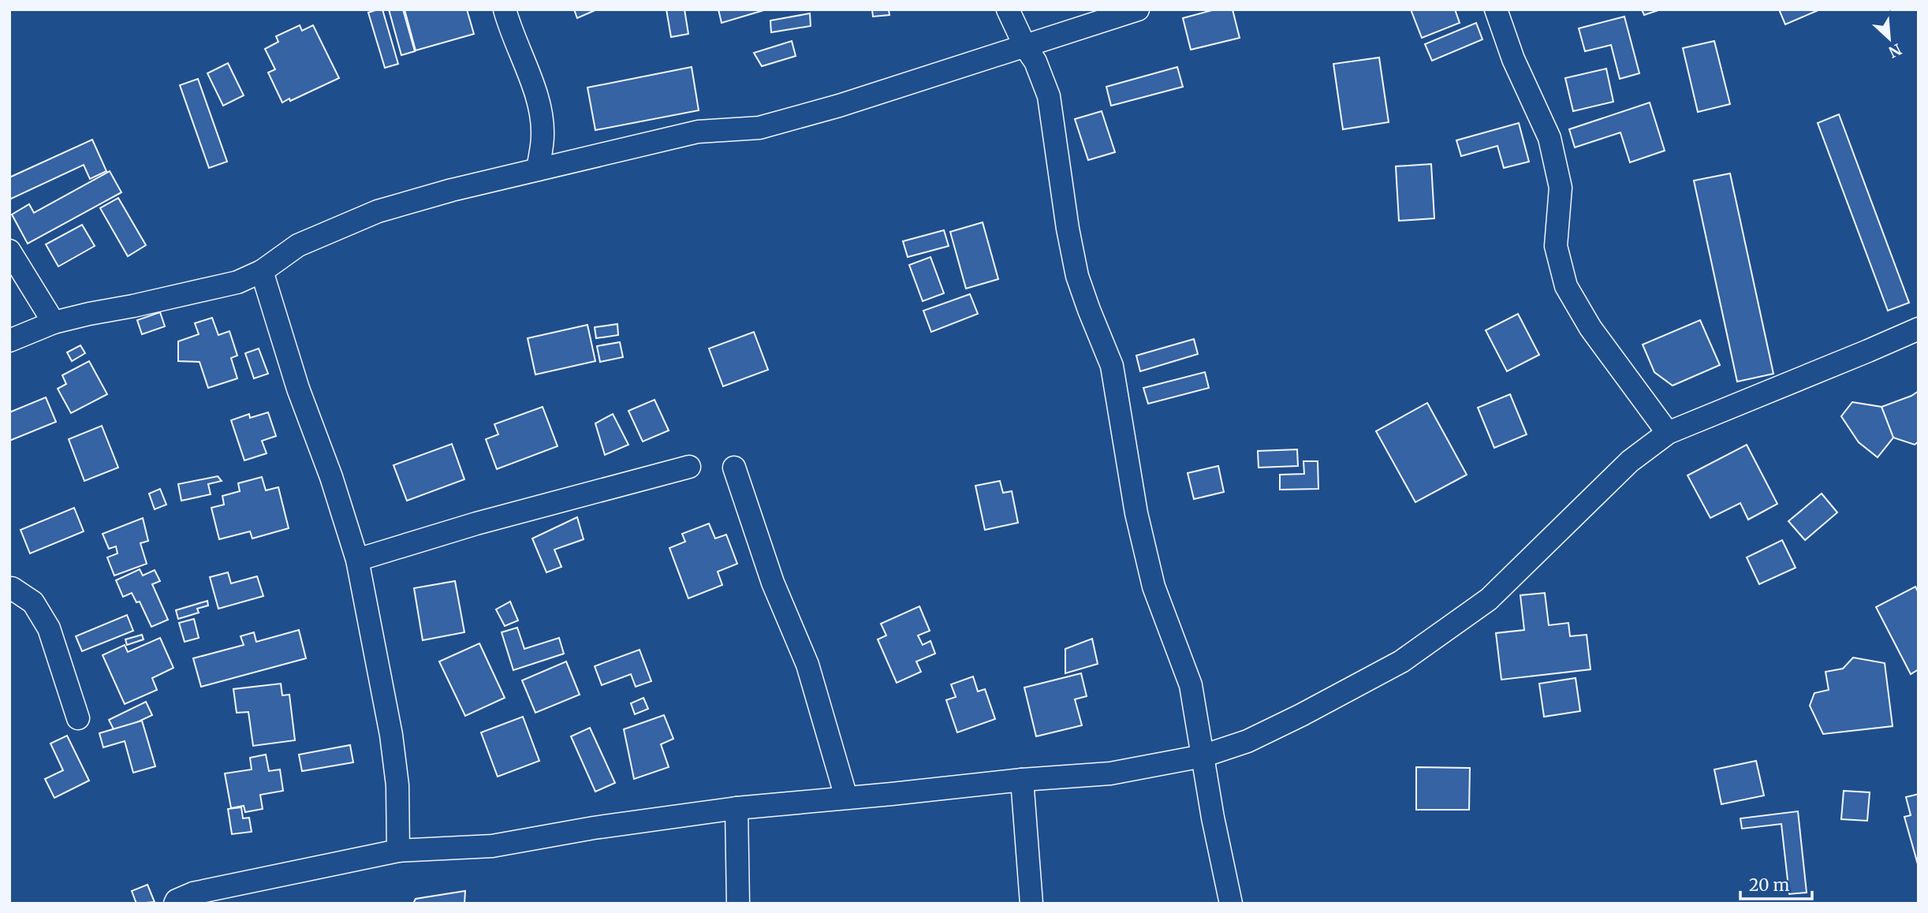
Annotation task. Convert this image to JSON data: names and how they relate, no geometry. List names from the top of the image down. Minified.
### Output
{"scale_bar":"20 m","north":"bottom right"}
